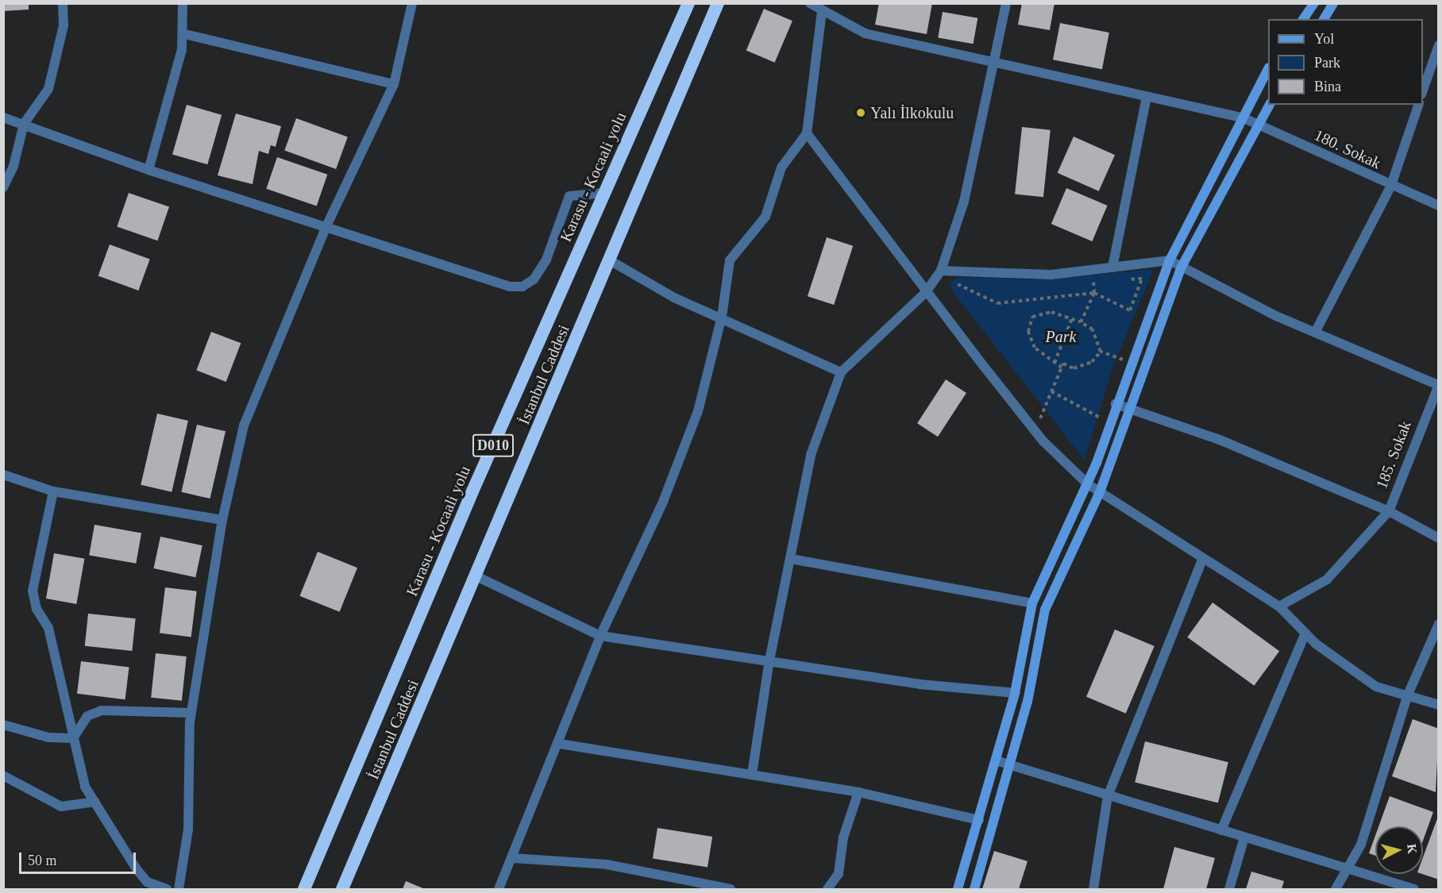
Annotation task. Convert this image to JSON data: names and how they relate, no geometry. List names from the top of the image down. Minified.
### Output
{"streets":{"highway":["Karasu - Kocaali yolu","İstanbul Caddesi","D010"],"street":["180. Sokak","185. Sokak"]},"parks":["Park"],"places":["Yalı İlkokulu"],"legend":["Yol","Park","Bina"],"scale_bar":"50 m","north":"right"}
